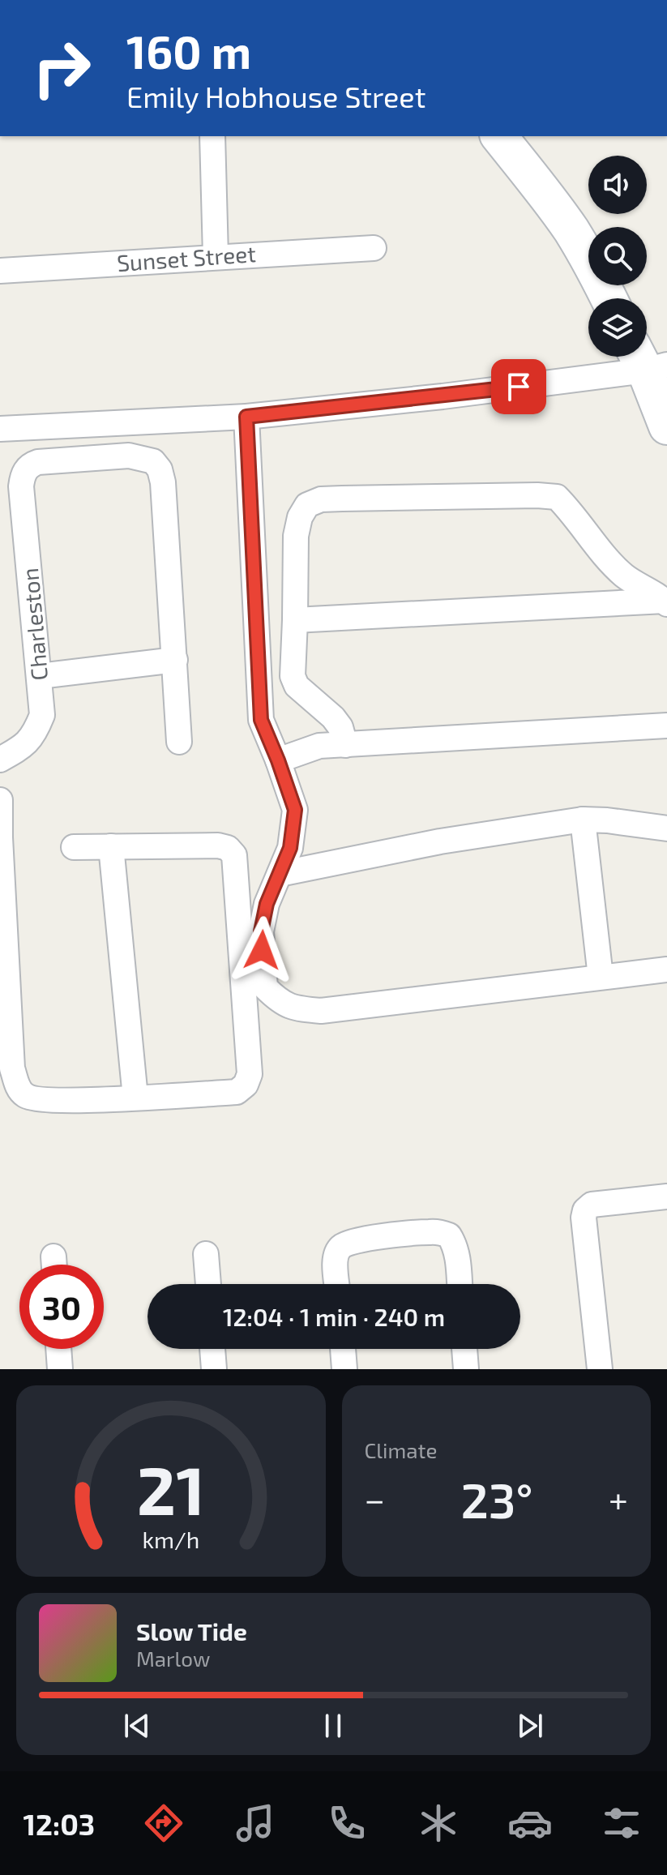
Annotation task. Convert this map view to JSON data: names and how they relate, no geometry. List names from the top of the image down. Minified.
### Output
{"streets":{"street":["Sunset Street","Charleston"]},"page":{"turn":["160 m","Emily Hobhouse Street"],"limit":"30","trip":"12:04 · 1 min · 240 m","tile":"Climate","heat":["−","23°","+"],"song":["Slow Tide","Marlow"],"tabs":"12:03","gauge":["21","km/h"]}}
